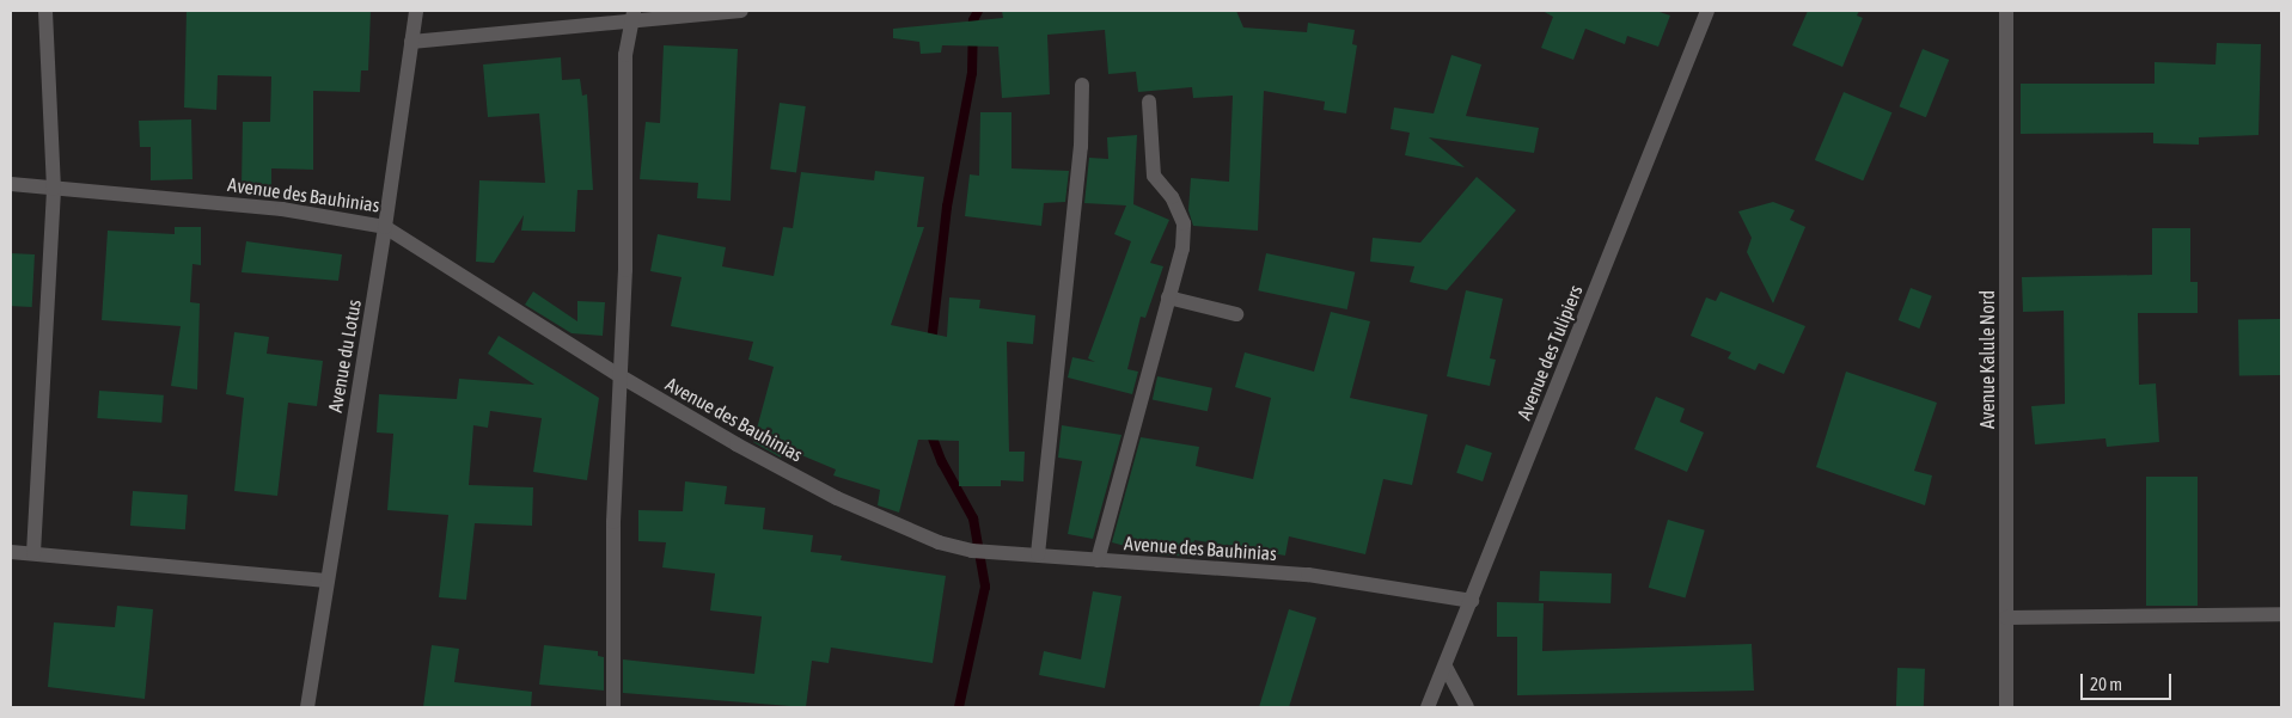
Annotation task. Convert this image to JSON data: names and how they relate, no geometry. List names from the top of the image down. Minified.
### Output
{"streets":{"street":["Avenue des Bauhinias","Avenue des Tulipiers","Avenue du Lotus","Avenue Kalule Nord"]},"crossings":[["Avenue des Bauhinias","Avenue des Tulipiers"],["Avenue des Bauhinias","Avenue du Lotus"]],"scale_bar":"20 m"}
